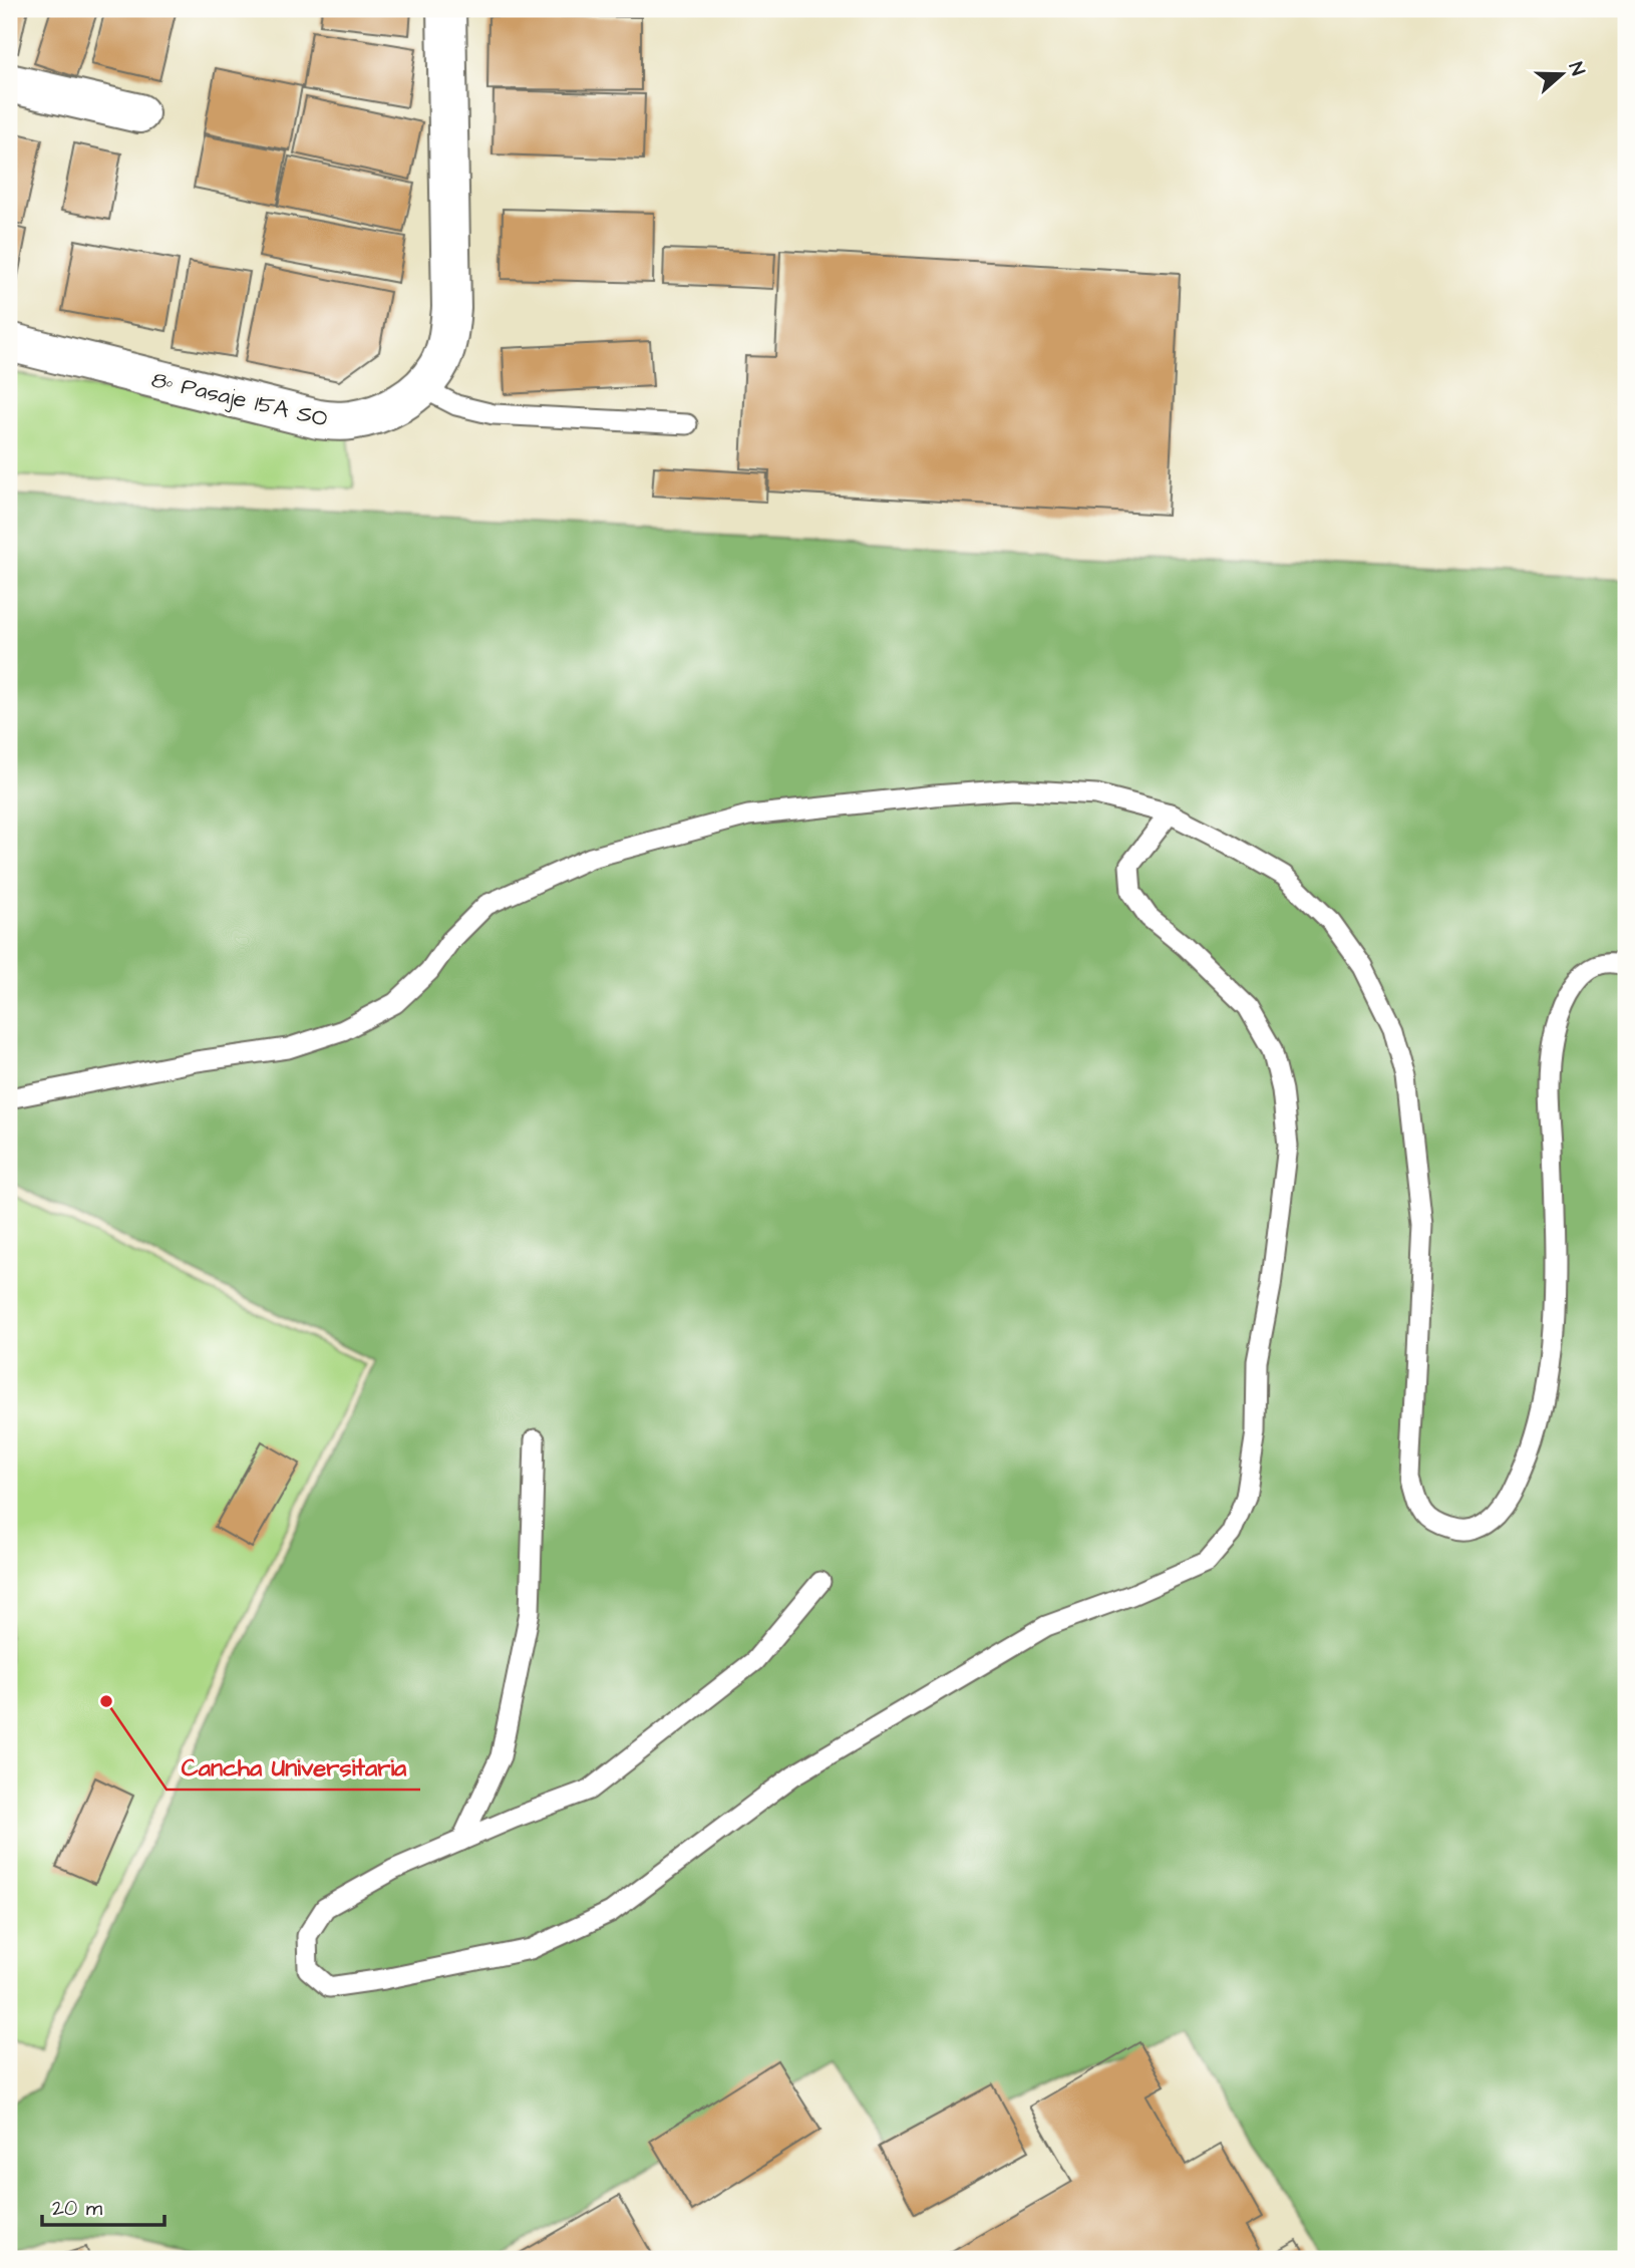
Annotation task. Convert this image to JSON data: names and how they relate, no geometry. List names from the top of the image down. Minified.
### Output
{"streets":{"street":["8º Pasaje 15A SO"]},"places":["Cancha Universitaria"],"scale_bar":"20 m","north":"right"}
